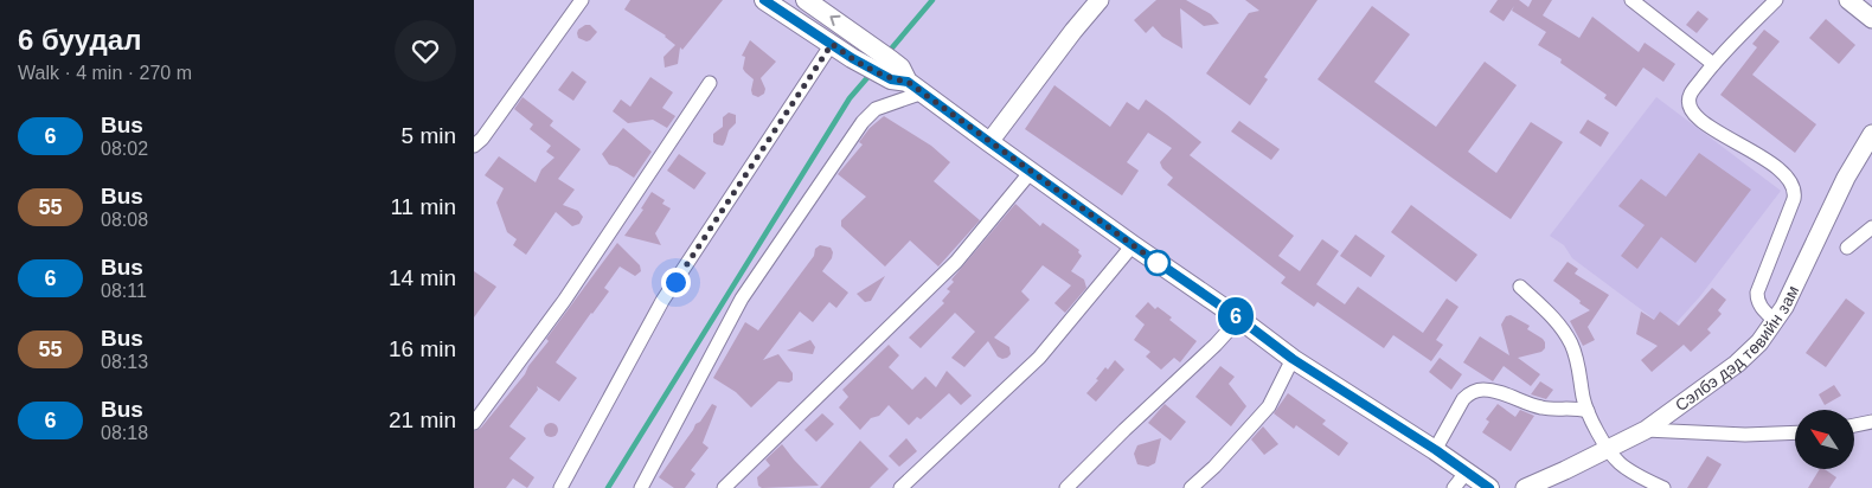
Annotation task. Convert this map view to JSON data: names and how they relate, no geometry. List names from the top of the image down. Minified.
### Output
{"streets":{"street":["Сэлбэ дэд төвийн зам"]},"lines":["bus line 6"],"north":"top left","page":{"heading":["6 буудал","Walk · 4 min · 270 m"],"on_map":"6","list":[{"mark":"6","name":"Bus","note":"08:02","value":"5 min"},{"mark":"55","name":"Bus","note":"08:08","value":"11 min"},{"mark":"6","name":"Bus","note":"08:11","value":"14 min"},{"mark":"55","name":"Bus","note":"08:13","value":"16 min"},{"mark":"6","name":"Bus","note":"08:18","value":"21 min"}]}}
